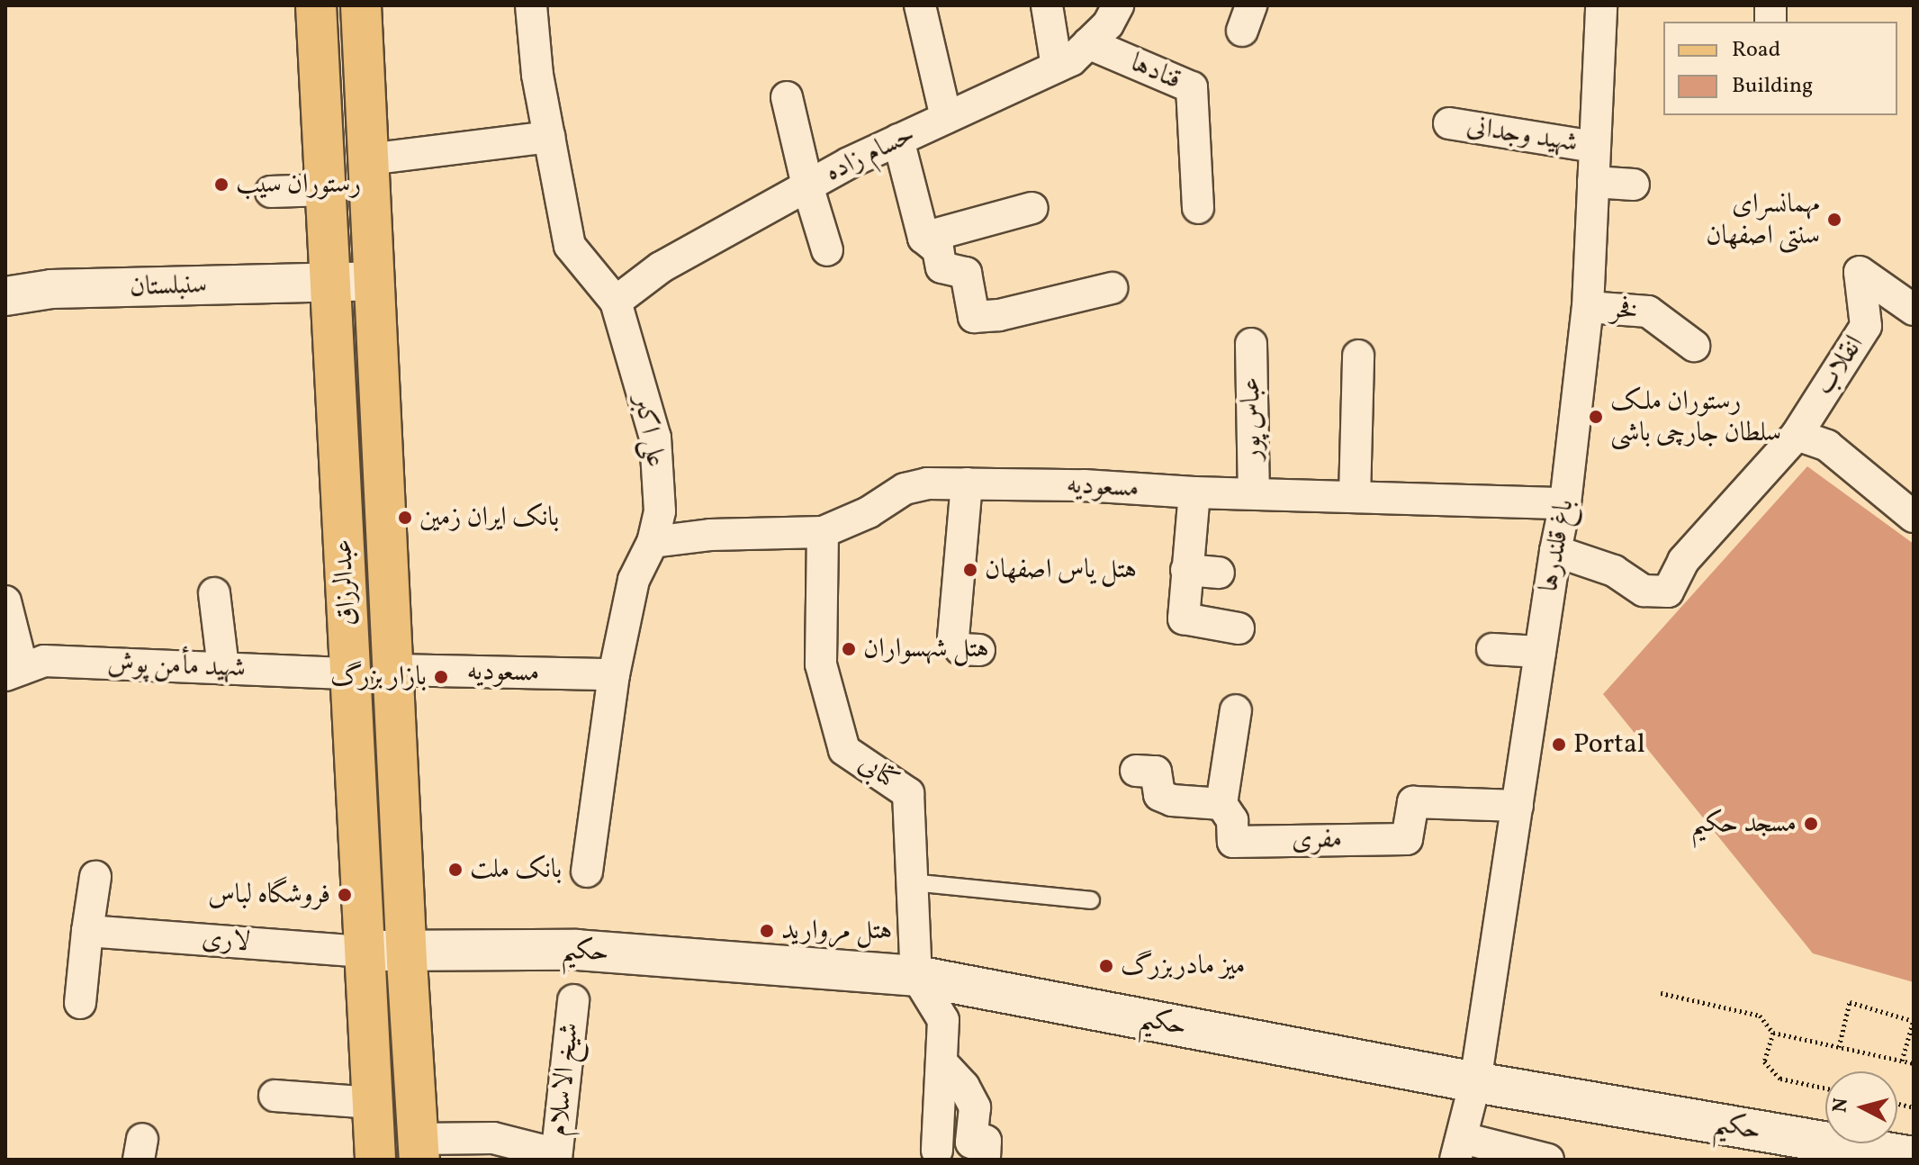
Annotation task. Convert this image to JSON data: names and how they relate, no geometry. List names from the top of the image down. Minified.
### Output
{"streets":{"main road":["عبدالرزاق","حکیم"],"street":["قنادها","شهید وجدانی","حسام زاده","سنبلستان","فخر","انقلاب","عباس پور","علی اکبر","مسعودیه","باغ قلندرها","شهید مأمن پوش","کتابی","مفری","لاری","شیخ الاسلام"]},"crossings":[["قنادها","حسام زاده"],["شهید وجدانی","باغ قلندرها"],["حسام زاده","علی اکبر"],["سنبلستان","عبدالرزاق"],["فخر","باغ قلندرها"],["عباس پور","مسعودیه"],["علی اکبر","مسعودیه"],["مسعودیه","باغ قلندرها"],["مسعودیه","عبدالرزاق"],["مسعودیه","کتابی"],["باغ قلندرها","مفری"],["باغ قلندرها","حکیم"],["عبدالرزاق","شهید مأمن پوش"],["عبدالرزاق","لاری"],["عبدالرزاق","حکیم"],["کتابی","حکیم"]],"places":["رستوران سيب","مهمانسرای سنتی اصفهان","رستوران ملک سلطان جارچی باشی","بانک ایران زمین","هتل یاس اصفهان","هتل شهسواران","بازار بزرگ","Portal","مسجد حکیم","بانک ملت","فروشگاه لباس","هتل مروارید","میز مادربزرگ"],"legend":["Road","Building"],"north":"left"}
